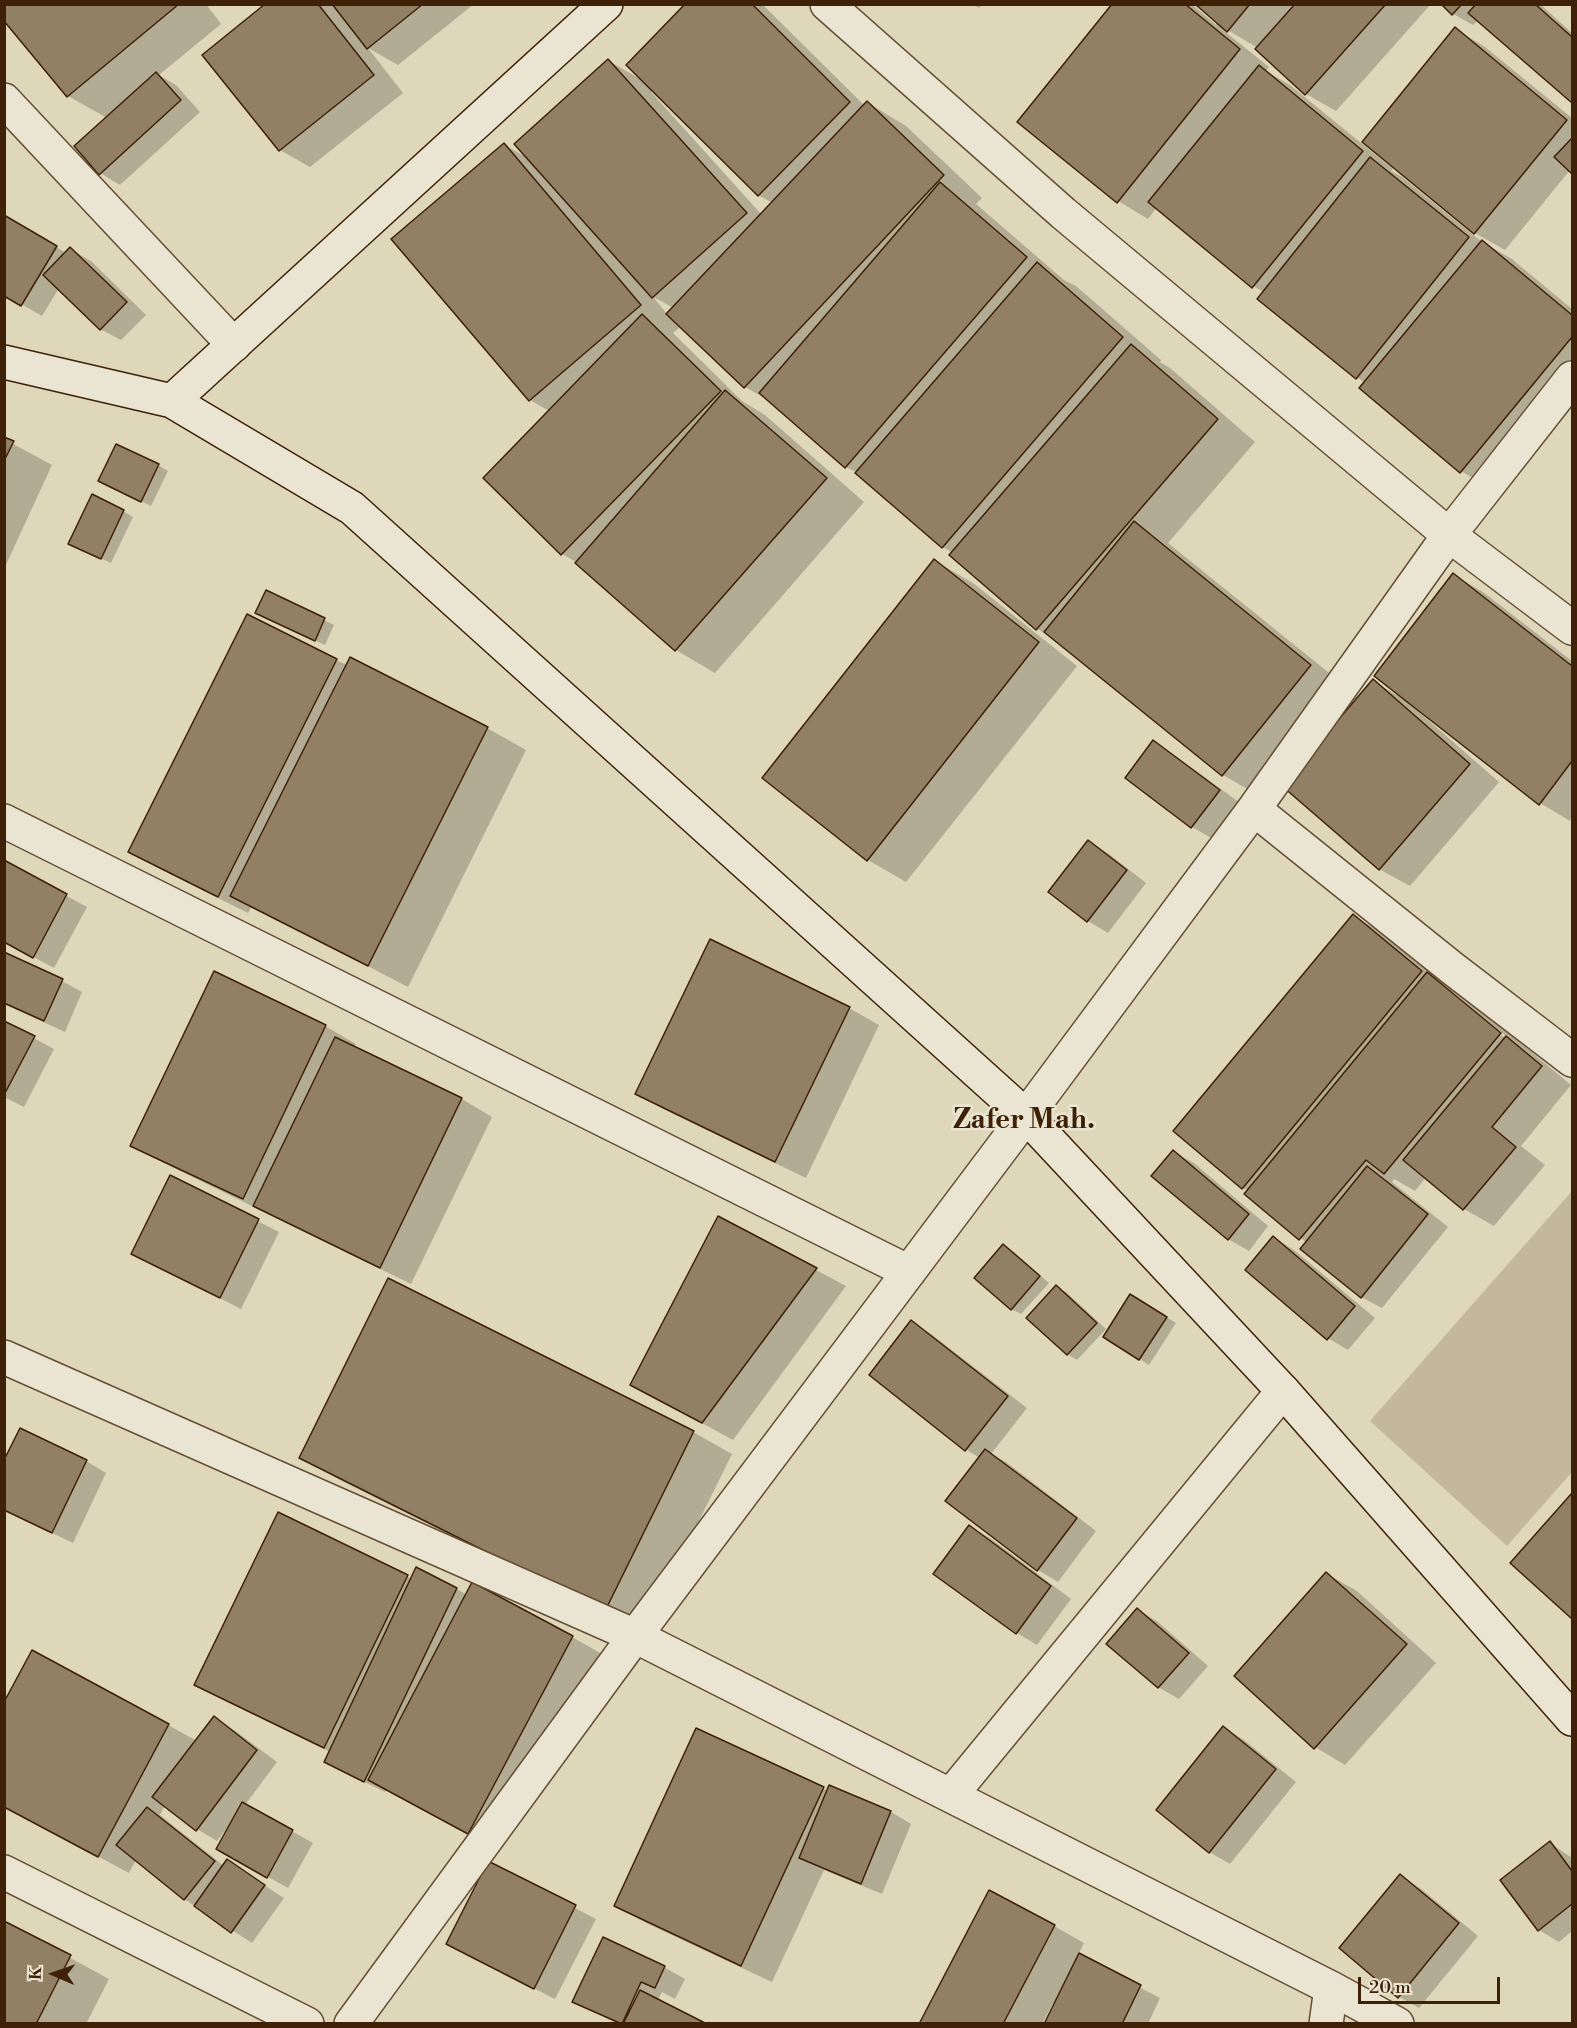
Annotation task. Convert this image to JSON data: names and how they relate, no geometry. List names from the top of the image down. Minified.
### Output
{"districts":["Zafer Mah."],"scale_bar":"20 m","north":"left"}
